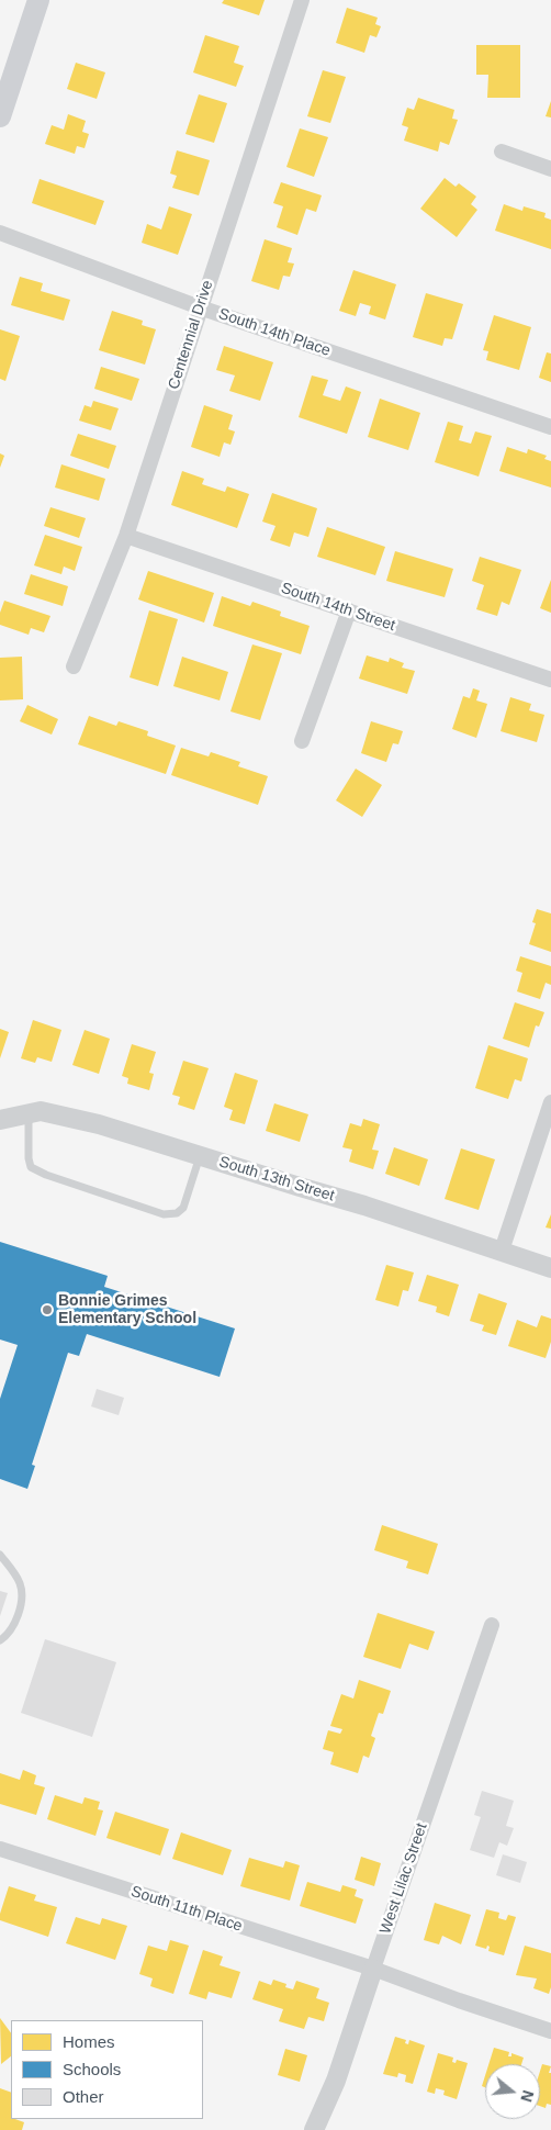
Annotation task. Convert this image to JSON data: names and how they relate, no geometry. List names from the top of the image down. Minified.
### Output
{"streets":{"street":["South 14th Place","Centennial Drive","South 14th Street","South 13th Street","West Lilac Street","South 11th Place"]},"crossings":[["South 14th Place","Centennial Drive"],["Centennial Drive","South 14th Street"],["West Lilac Street","South 11th Place"]],"places":["Bonnie Grimes Elementary School"],"legend":["Homes","Schools","Other"],"north":"right"}
